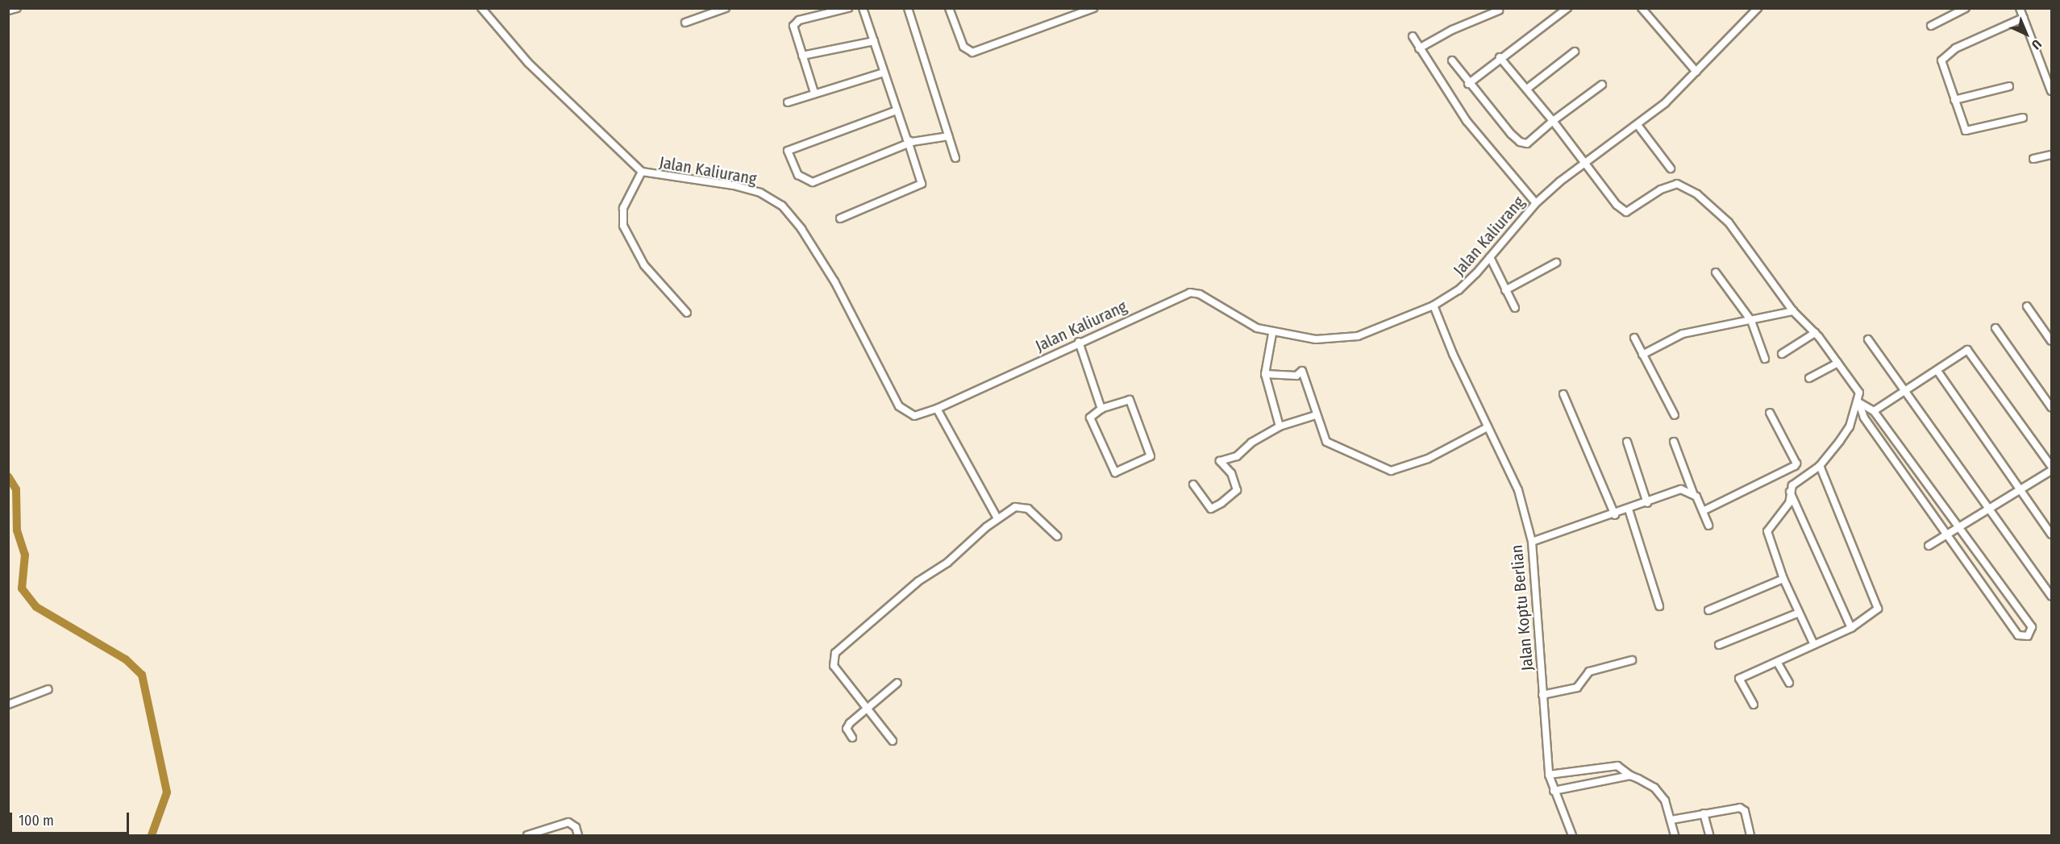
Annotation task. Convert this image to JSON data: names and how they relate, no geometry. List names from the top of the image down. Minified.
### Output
{"streets":{"street":["Jalan Kaliurang","Jalan Koptu Berlian"]},"crossings":[["Jalan Kaliurang","Jalan Koptu Berlian"]],"scale_bar":"100 m","north":"bottom right"}
